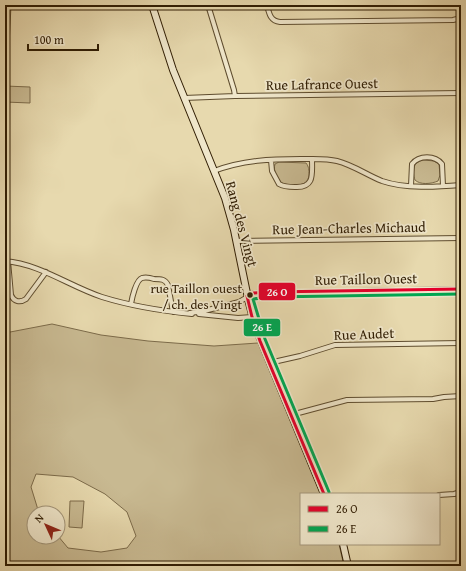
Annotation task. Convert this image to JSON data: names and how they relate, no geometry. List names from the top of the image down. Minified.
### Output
{"streets":{"street":["Rue Lafrance Ouest","Rang des Vingt","Rue Jean-Charles Michaud","Rue Taillon Ouest","Rue Audet"]},"crossings":[["Rue Lafrance Ouest","Rang des Vingt"],["Rang des Vingt","Rue Jean-Charles Michaud"],["Rang des Vingt","Rue Taillon Ouest"],["Rang des Vingt","Rue Audet"]],"places":["rue Taillon ouest / ch. des Vingt"],"legend":["26 O","26 E"],"scale_bar":"100 m","north":"top left"}
